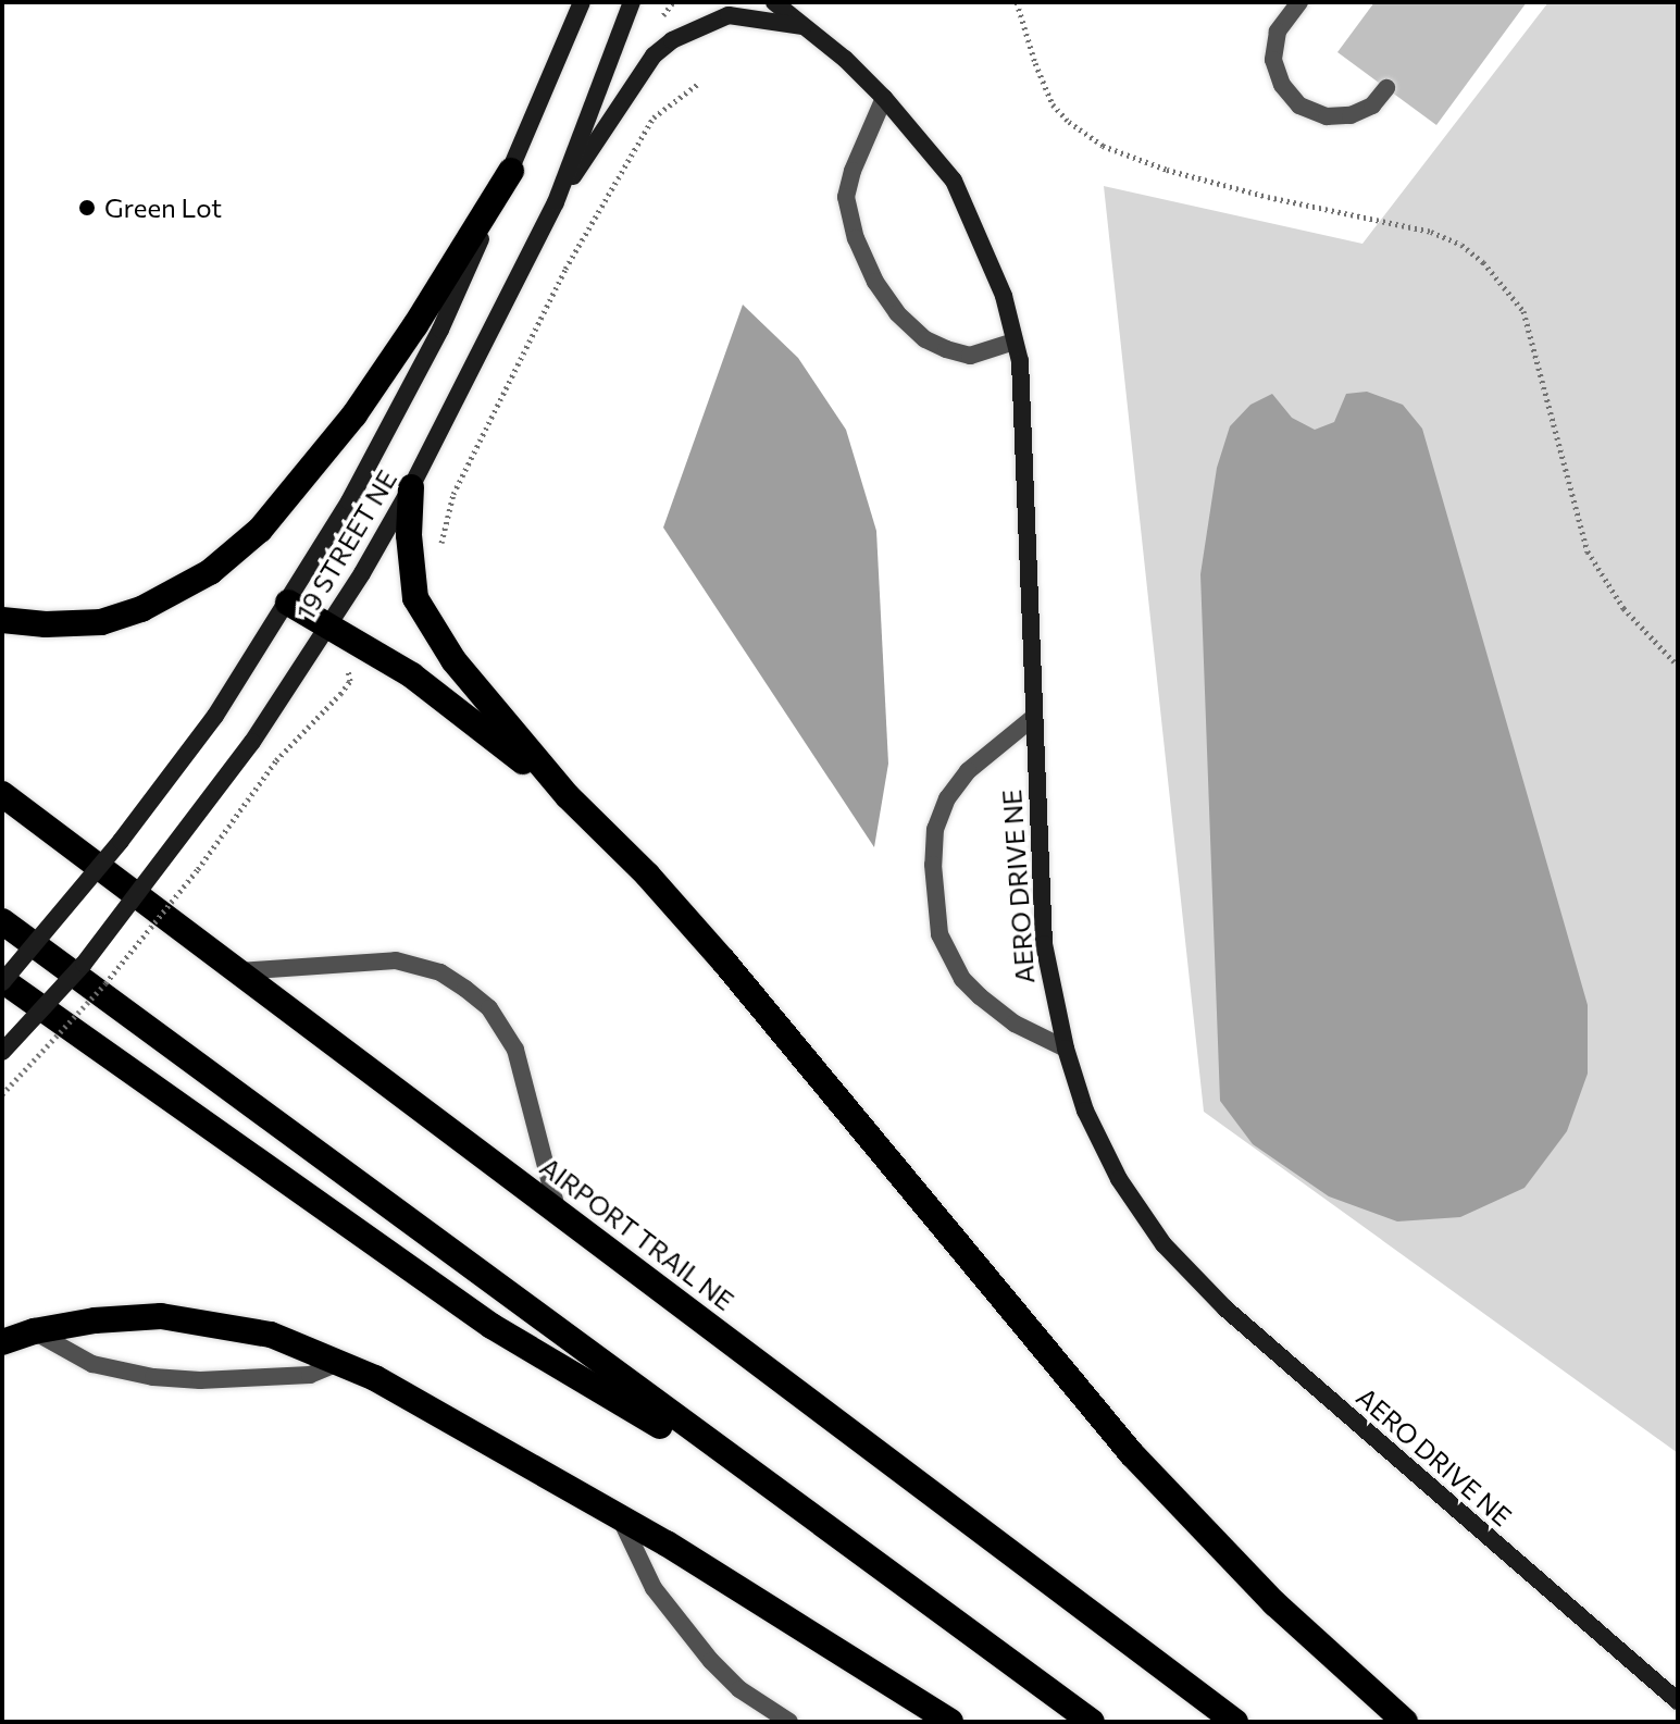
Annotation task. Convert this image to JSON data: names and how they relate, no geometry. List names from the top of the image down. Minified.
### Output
{"streets":{"highway":["AIRPORT TRAIL NE"],"street":["19 STREET NE","AERO DRIVE NE"]},"places":["Green Lot"]}
